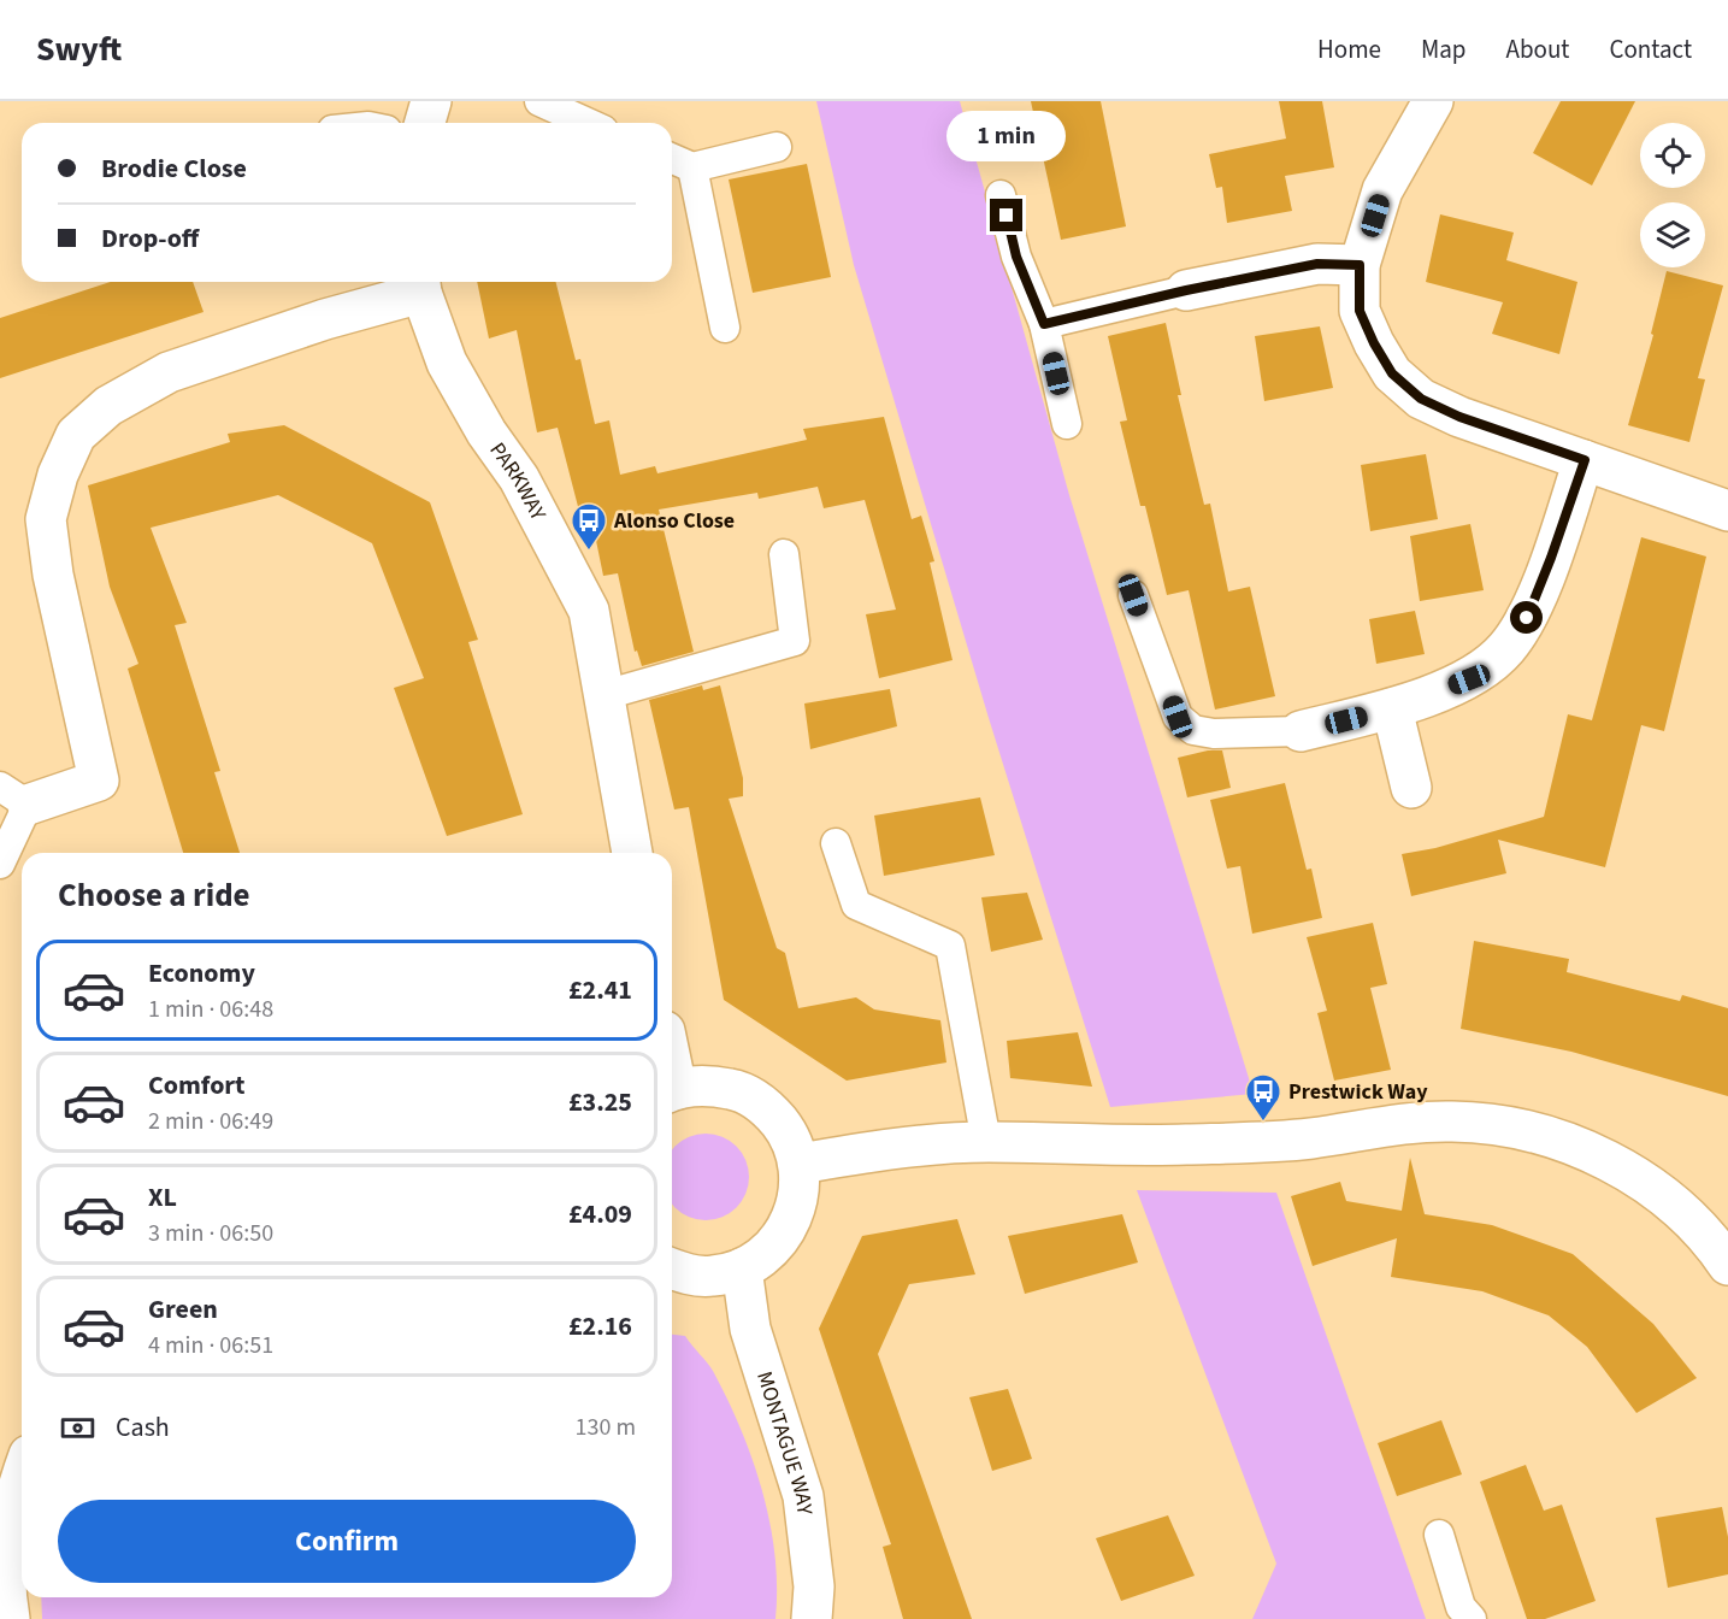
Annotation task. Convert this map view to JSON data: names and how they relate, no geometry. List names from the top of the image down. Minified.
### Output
{"streets":{"street":["PARKWAY","MONTAGUE WAY"]},"places":{"bus stop":["Alonso Close","Prestwick Way"]},"page":{"header":"Swyft","nav":["Home","Map","About","Contact"],"bubble":"1 min","banner":["Brodie Close","Drop-off"],"heading":"Choose a ride","list":[{"name":"Economy","note":"1 min · 06:48","value":"£2.41"},{"name":"Comfort","note":"2 min · 06:49","value":"£3.25"},{"name":"XL","note":"3 min · 06:50","value":"£4.09"},{"name":"Green","note":"4 min · 06:51","value":"£2.16"}],"pay":["Cash","130 m"],"buttons":"Confirm"}}
